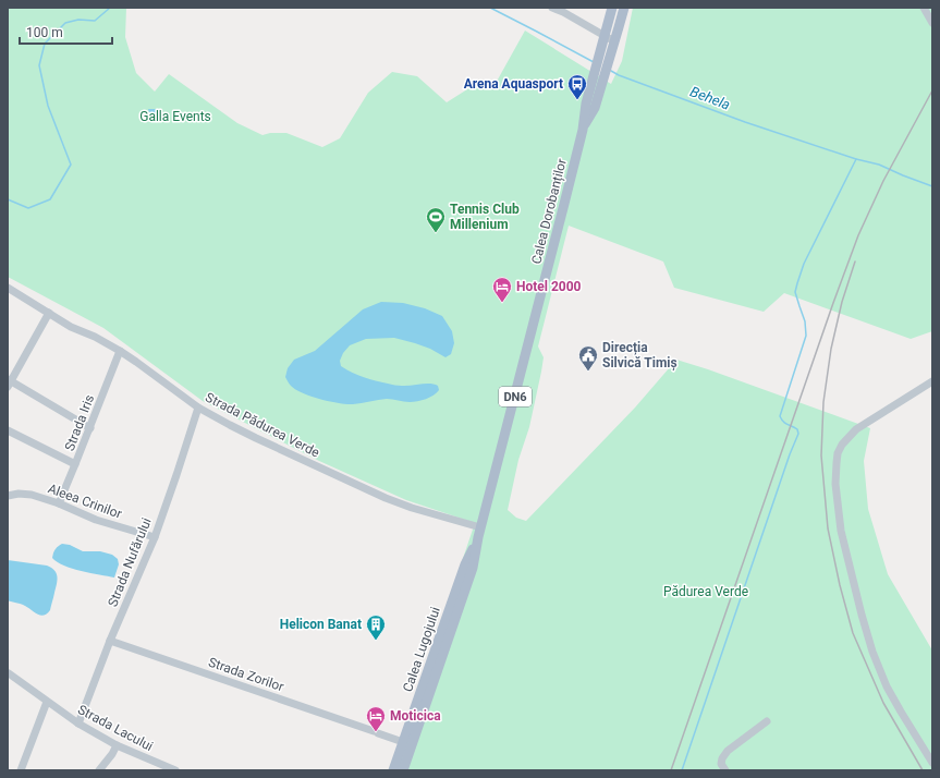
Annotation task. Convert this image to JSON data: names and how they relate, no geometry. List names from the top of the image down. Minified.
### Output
{"streets":{"main road":["Calea Dorobanților","DN6","Calea Lugojului"],"street":["Strada Iris","Strada Pădurea Verde","Aleea Crinilor","Strada Nufărului","Strada Zorilor","Strada Lacului"]},"crossings":[["Calea Dorobanților","Strada Pădurea Verde"],["Calea Dorobanților","Calea Lugojului"],["Strada Iris","Strada Pădurea Verde"],["Strada Iris","Aleea Crinilor"],["Strada Pădurea Verde","Strada Nufărului"],["Strada Pădurea Verde","Calea Lugojului"],["Aleea Crinilor","Strada Nufărului"],["Strada Nufărului","Strada Zorilor"],["Strada Nufărului","Strada Lacului"],["Calea Lugojului","Strada Zorilor"]],"water":["Behela"],"parks":["Galla Events","Pădurea Verde"],"places":{"bus stop":["Arena Aquasport"],"sports":["Tennis Club Millenium"],"hotel":["Hotel 2000","Moticica"],"public building":["Direcția Silvică Timiș"],"building":["Helicon Banat"]},"scale_bar":"100 m"}
